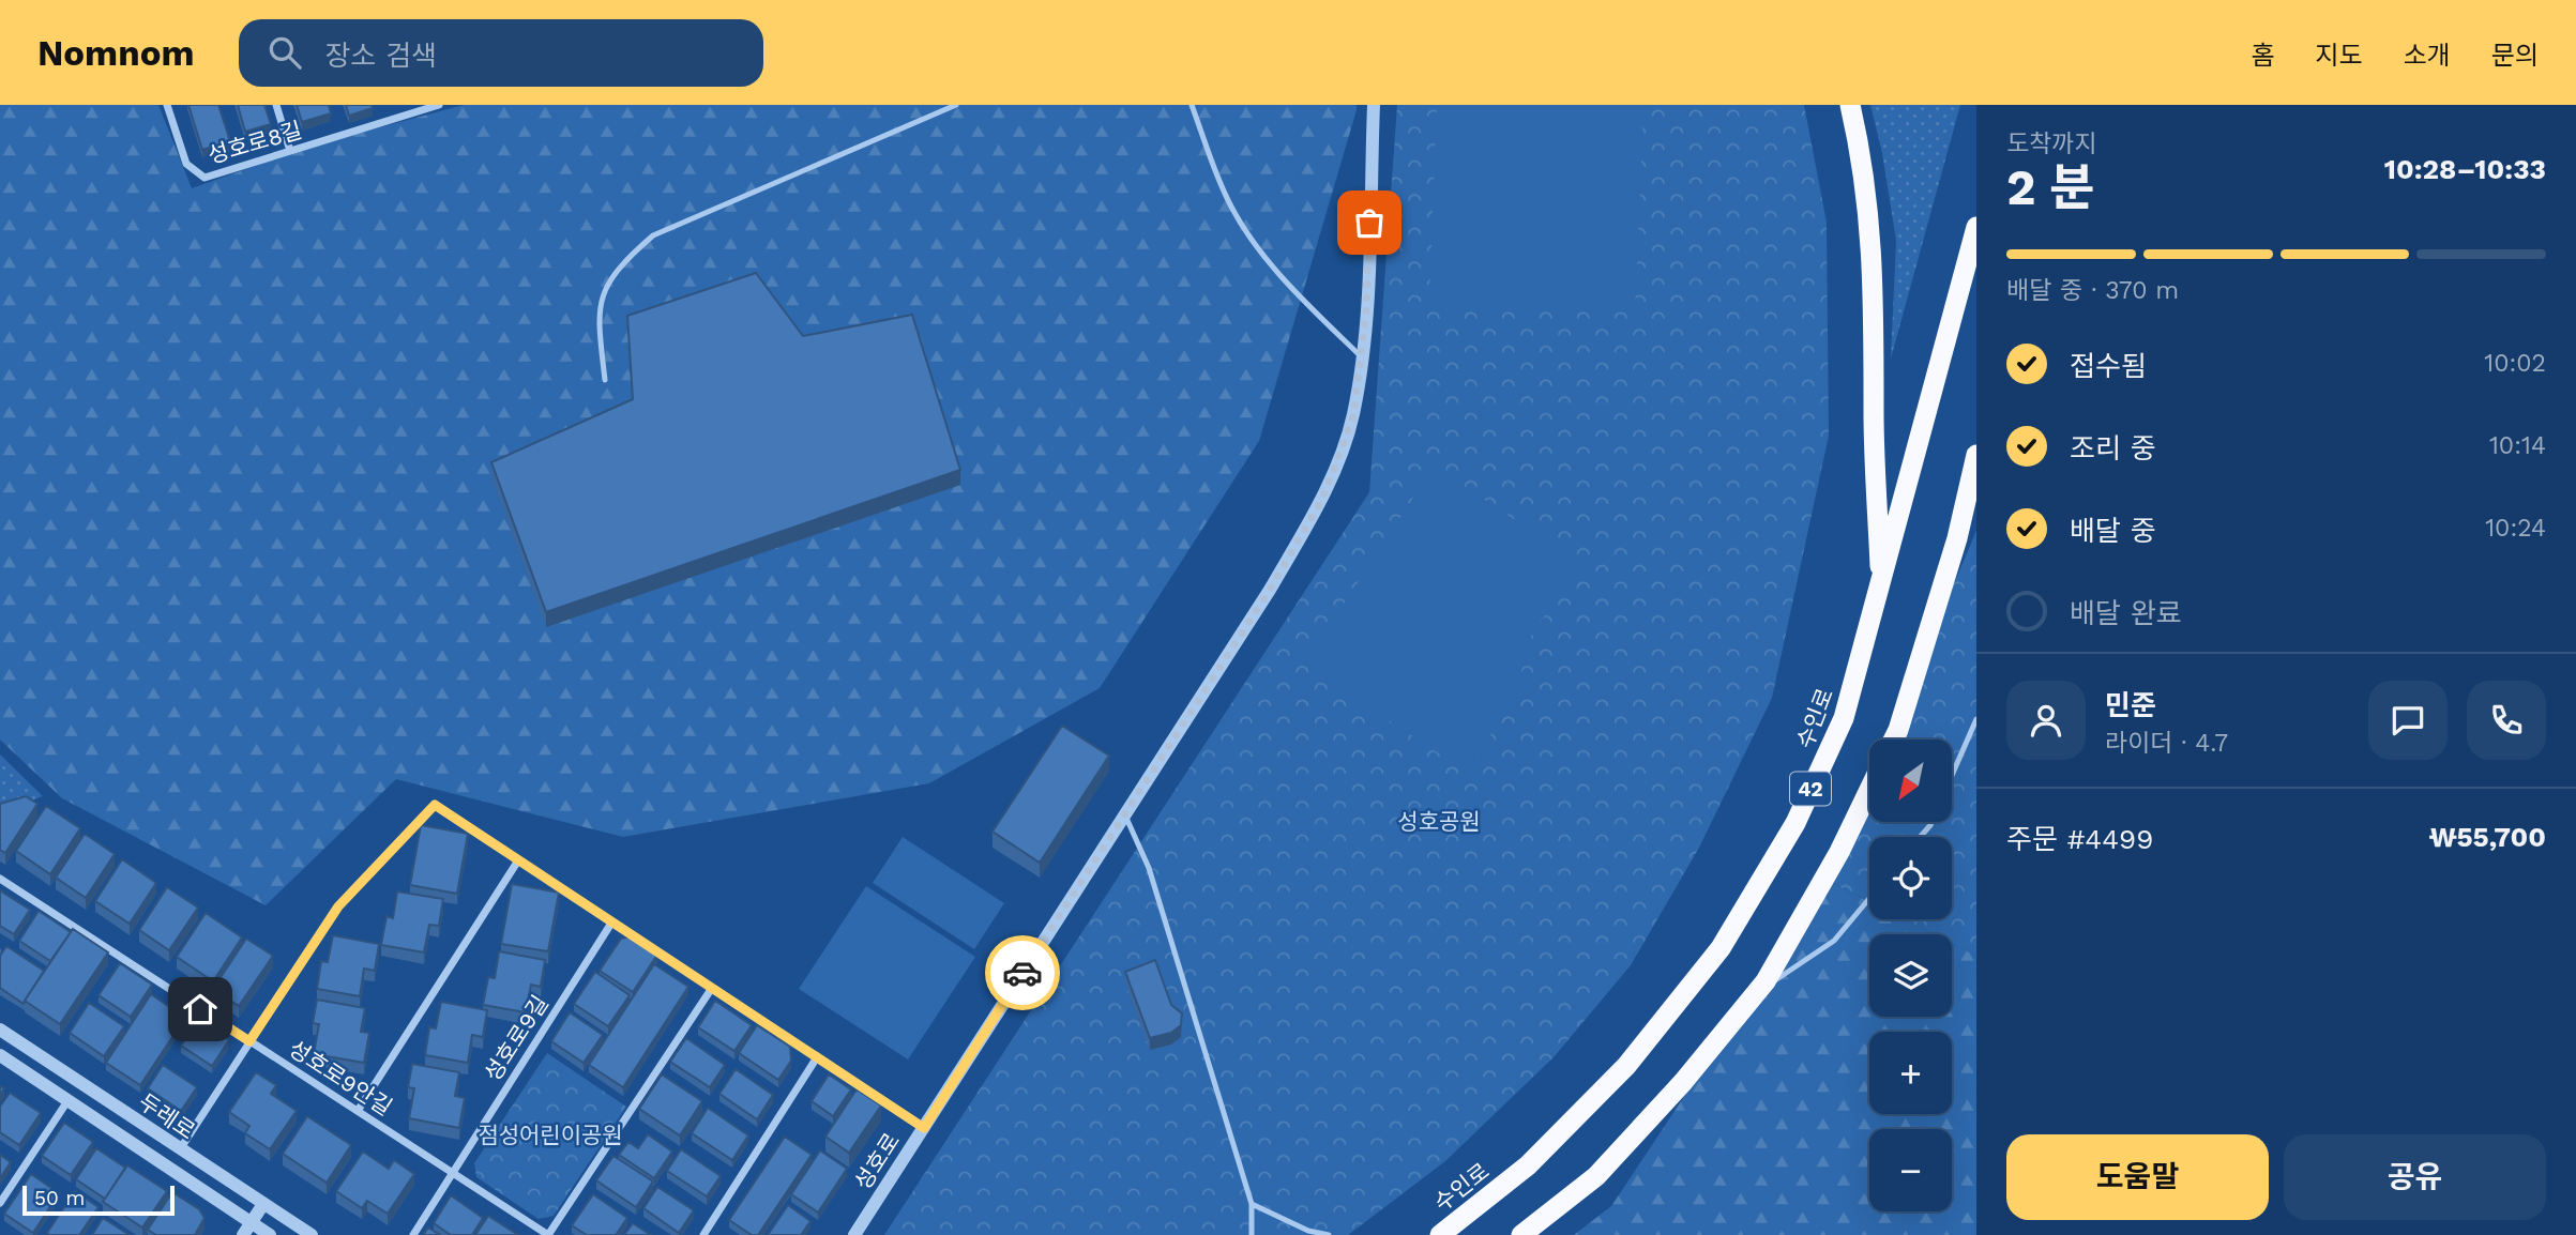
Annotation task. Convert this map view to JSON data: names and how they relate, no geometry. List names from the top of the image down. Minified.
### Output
{"streets":{"highway":["수인로","42"],"street":["성호로8길","성호로9길","성호로9안길","두레로","성호로"]},"crossings":[["성호로9길","성호로9안길"]],"parks":["성호공원","점성어린이공원"],"scale_bar":"50 m","north":"bottom left","page":{"header":"Nomnom","search":"장소 검색","nav":["홈","지도","소개","문의"],"heading":["2 분","도착까지","10:28–10:33"],"panel":["민준","라이더 · 4.7","주문 #4499","₩55,700"],"bar":"배달 중 · 370 m","list":[["접수됨","10:02"],["조리 중","10:14"],["배달 중","10:24"],"배달 완료"],"map_buttons":["+","−"],"buttons":["도움말","공유"],"scale":"50 m"}}
